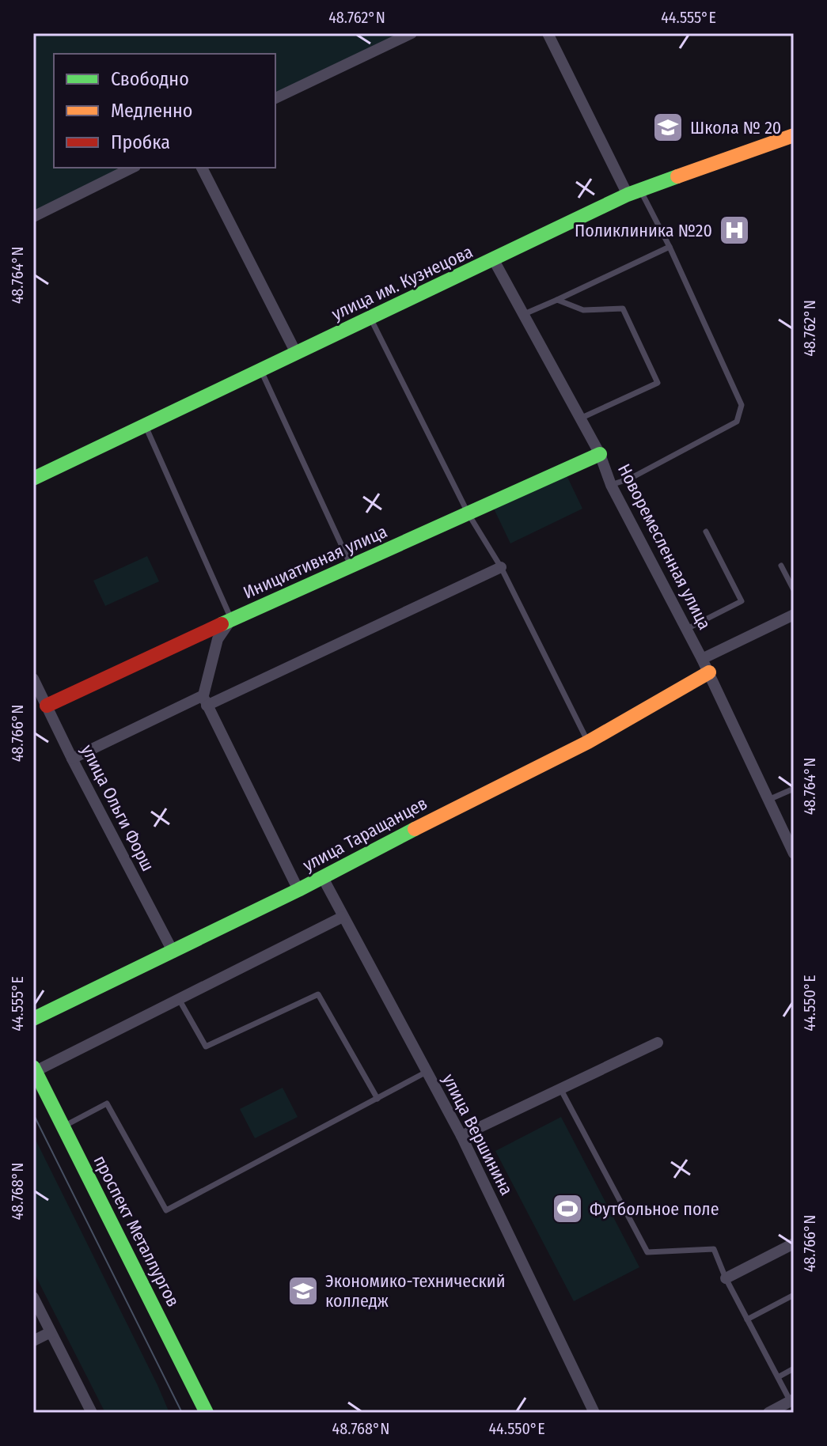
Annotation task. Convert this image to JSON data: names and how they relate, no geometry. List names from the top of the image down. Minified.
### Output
{"streets":{"street":["улица им. Кузнецова","Новоремесленная улица","Инициативная улица","улица Ольги Форш","улица Таращанцев","улица Вершинина","проспект Металлургов"]},"crossings":[["улица им. Кузнецова","Новоремесленная улица"],["Новоремесленная улица","Инициативная улица"],["Новоремесленная улица","улица Таращанцев"],["Инициативная улица","улица Ольги Форш"],["улица Ольги Форш","улица Таращанцев"],["улица Таращанцев","улица Вершинина"]],"places":{"school or university":["Школа № 20","Экономико-технический колледж"],"hospital":["Поликлиника №20"],"sports":["Футбольное поле"]},"legend":["Свободно","Медленно","Пробка"],"coordinates":["48.762°N","44.555°E","48.764°N","48.766°N","44.550°E","48.768°N"]}
